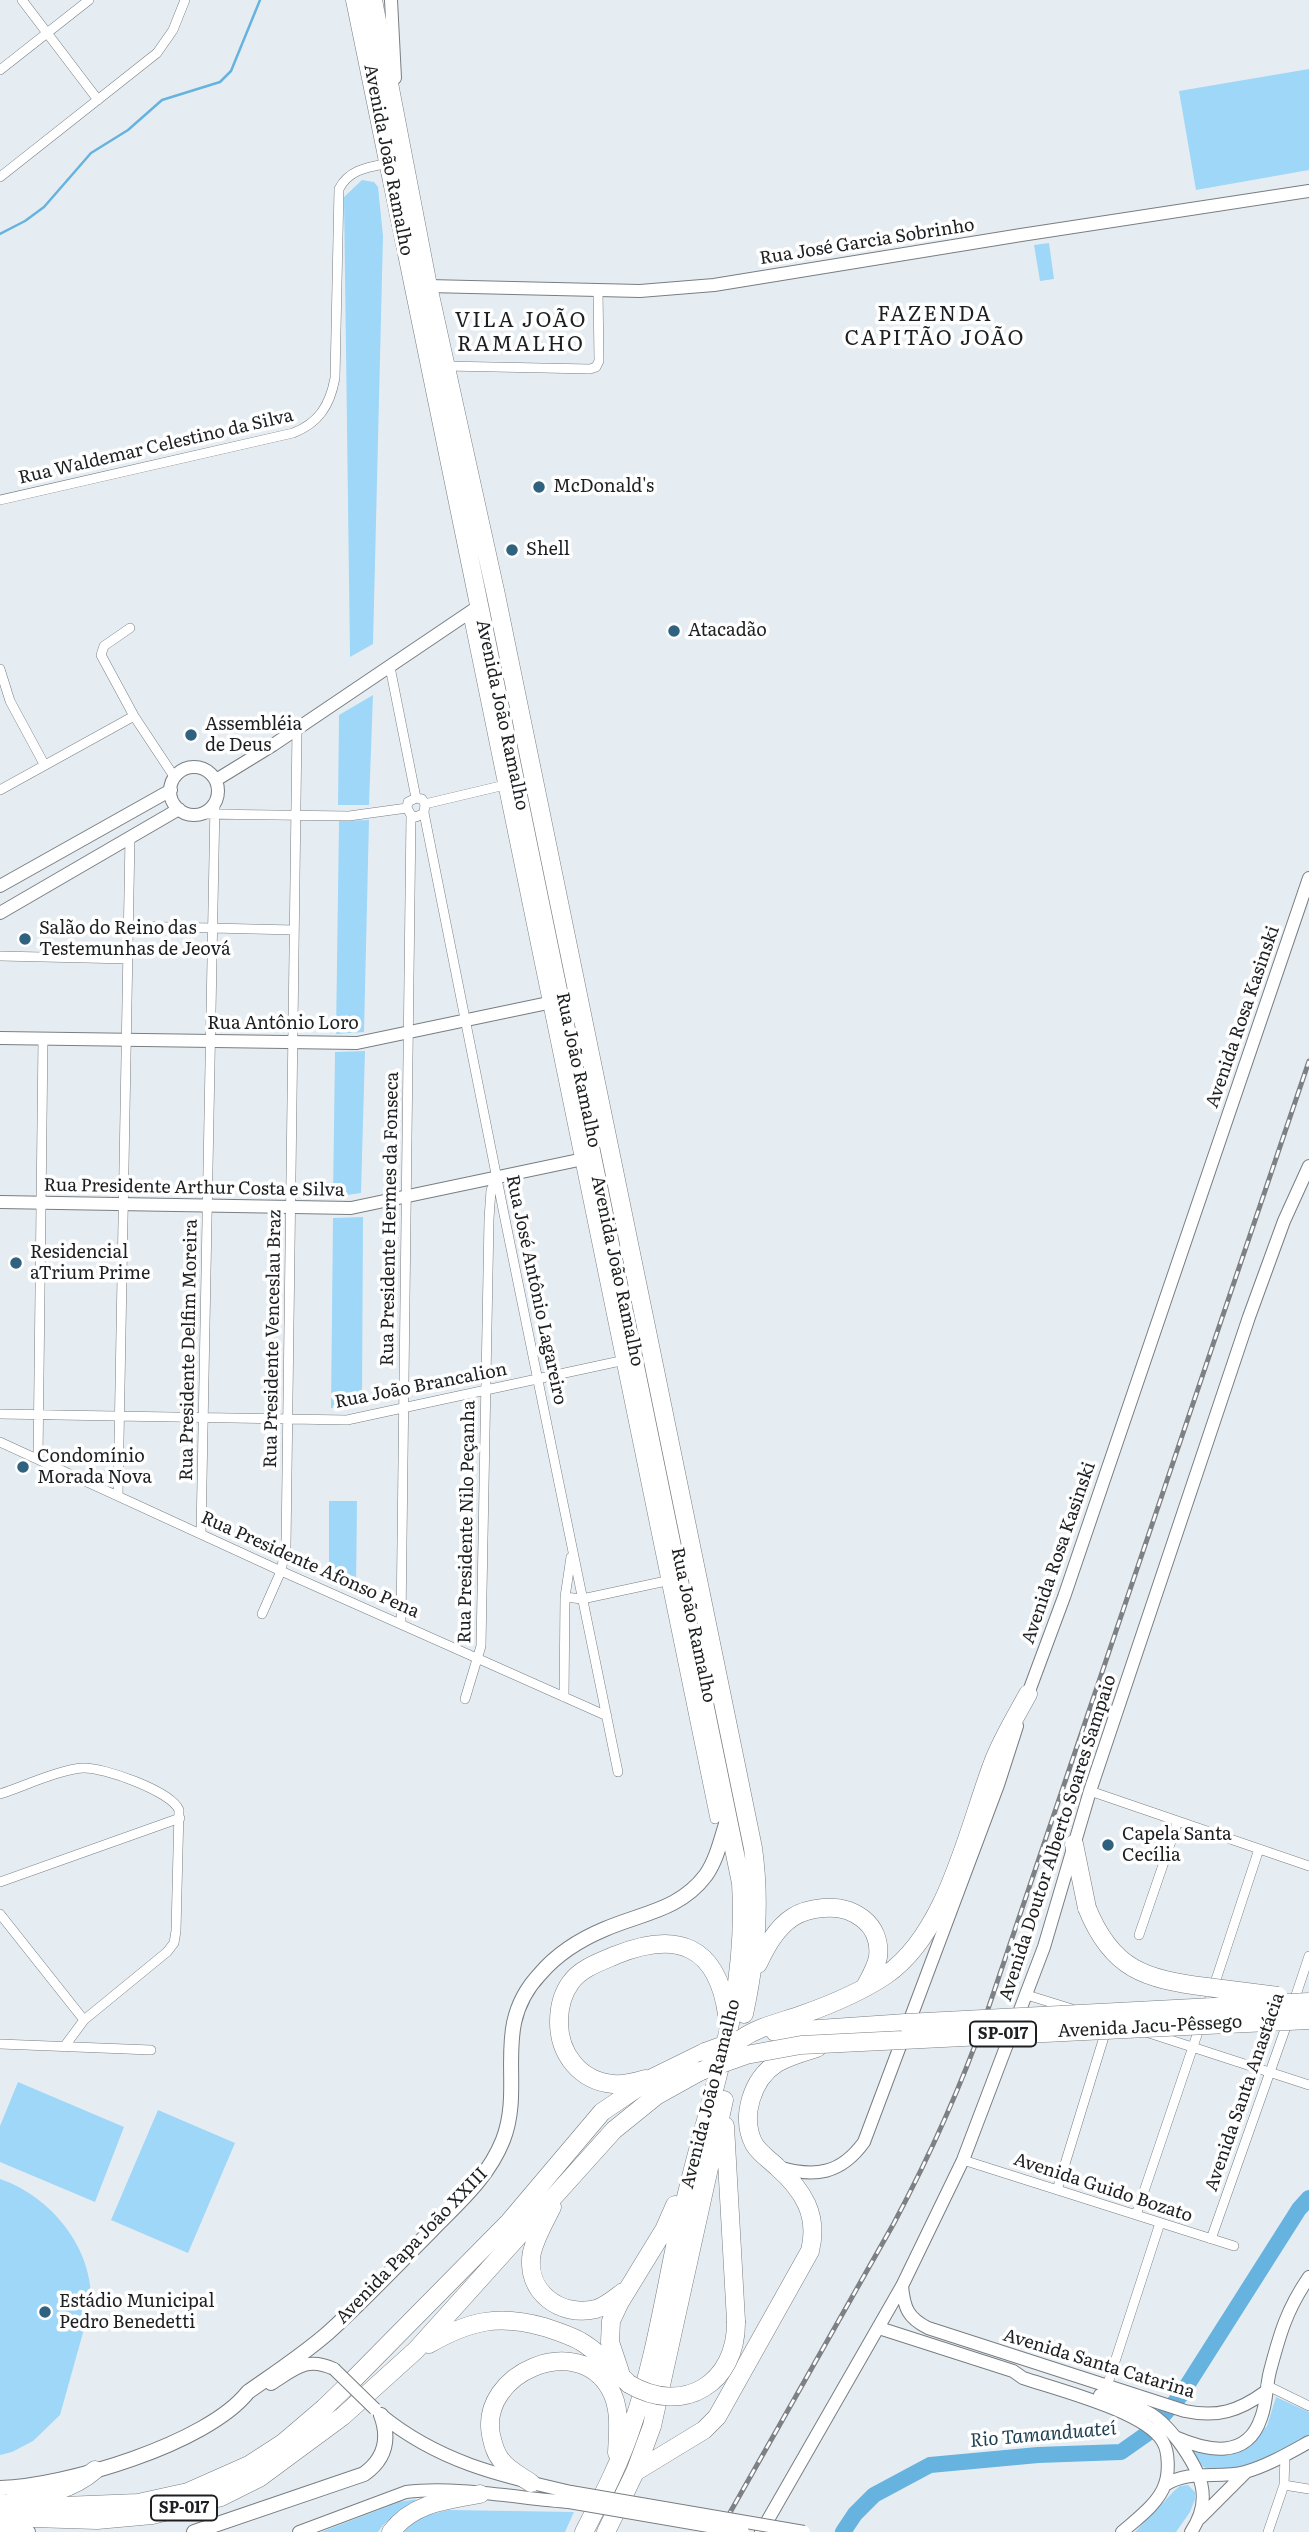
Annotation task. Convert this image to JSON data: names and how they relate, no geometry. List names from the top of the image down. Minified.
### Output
{"streets":{"highway":["Avenida João Ramalho","Avenida Jacu-Pêssego","SP-017"],"main road":["Rua José Garcia Sobrinho","Avenida Rosa Kasinski","Rua Antônio Loro","Rua Presidente Arthur Costa e Silva","Avenida Doutor Alberto Soares Sampaio","Avenida Papa João XXIII","Avenida Santa Catarina"],"street":["Rua Waldemar Celestino da Silva","Rua Presidente Hermes da Fonseca","Rua José Antônio Lagareiro","Rua Presidente Venceslau Braz","Rua Presidente Delfim Moreira","Rua João Brancalion","Rua Presidente Nilo Peçanha","Rua Presidente Afonso Pena","Avenida Santa Anastácia","Avenida Guido Bozato"]},"crossings":[["Avenida João Ramalho","Rua José Garcia Sobrinho"],["Avenida João Ramalho","Rua Waldemar Celestino da Silva"],["Avenida João Ramalho","Rua Antônio Loro"],["Avenida João Ramalho","Rua Presidente Arthur Costa e Silva"],["Avenida João Ramalho","Rua João Brancalion"],["Avenida João Ramalho","Avenida Jacu-Pêssego"],["Avenida João Ramalho","SP-017"],["Avenida João Ramalho","Avenida Papa João XXIII"],["Rua Antônio Loro","Rua Presidente Hermes da Fonseca"],["Rua Antônio Loro","Rua José Antônio Lagareiro"],["Rua Antônio Loro","Rua Presidente Venceslau Braz"],["Rua Antônio Loro","Rua Presidente Delfim Moreira"],["Rua Presidente Arthur Costa e Silva","Rua Presidente Hermes da Fonseca"],["Rua Presidente Arthur Costa e Silva","Rua José Antônio Lagareiro"],["Rua Presidente Arthur Costa e Silva","Rua Presidente Venceslau Braz"],["Rua Presidente Arthur Costa e Silva","Rua Presidente Delfim Moreira"],["Rua Presidente Arthur Costa e Silva","Rua Presidente Nilo Peçanha"],["Rua Presidente Hermes da Fonseca","Rua José Antônio Lagareiro"],["Rua Presidente Hermes da Fonseca","Rua João Brancalion"],["Rua Presidente Hermes da Fonseca","Rua Presidente Afonso Pena"],["Rua José Antônio Lagareiro","Rua João Brancalion"],["Rua José Antônio Lagareiro","Rua Presidente Nilo Peçanha"],["Rua José Antônio Lagareiro","Rua Presidente Afonso Pena"],["Rua Presidente Venceslau Braz","Rua João Brancalion"],["Rua Presidente Venceslau Braz","Rua Presidente Afonso Pena"],["Rua Presidente Delfim Moreira","Rua João Brancalion"],["Rua Presidente Delfim Moreira","Rua Presidente Afonso Pena"],["Rua João Brancalion","Rua Presidente Nilo Peçanha"],["Rua Presidente Nilo Peçanha","Rua Presidente Afonso Pena"],["Avenida Doutor Alberto Soares Sampaio","Avenida Guido Bozato"],["Avenida Doutor Alberto Soares Sampaio","Avenida Santa Catarina"],["Avenida Jacu-Pêssego","SP-017"],["Avenida Santa Anastácia","Avenida Guido Bozato"]],"districts":["FAZENDA CAPITÃO JOÃO","VILA JOÃO RAMALHO"],"water":["Rio Tamanduateí"],"places":["McDonald's","Shell","Atacadão","Assembléia de Deus","Salão do Reino das Testemunhas de Jeová","Residencial aTrium Prime","Condomínio Morada Nova","Capela Santa Cecília","Estádio Municipal Pedro Benedetti"]}
